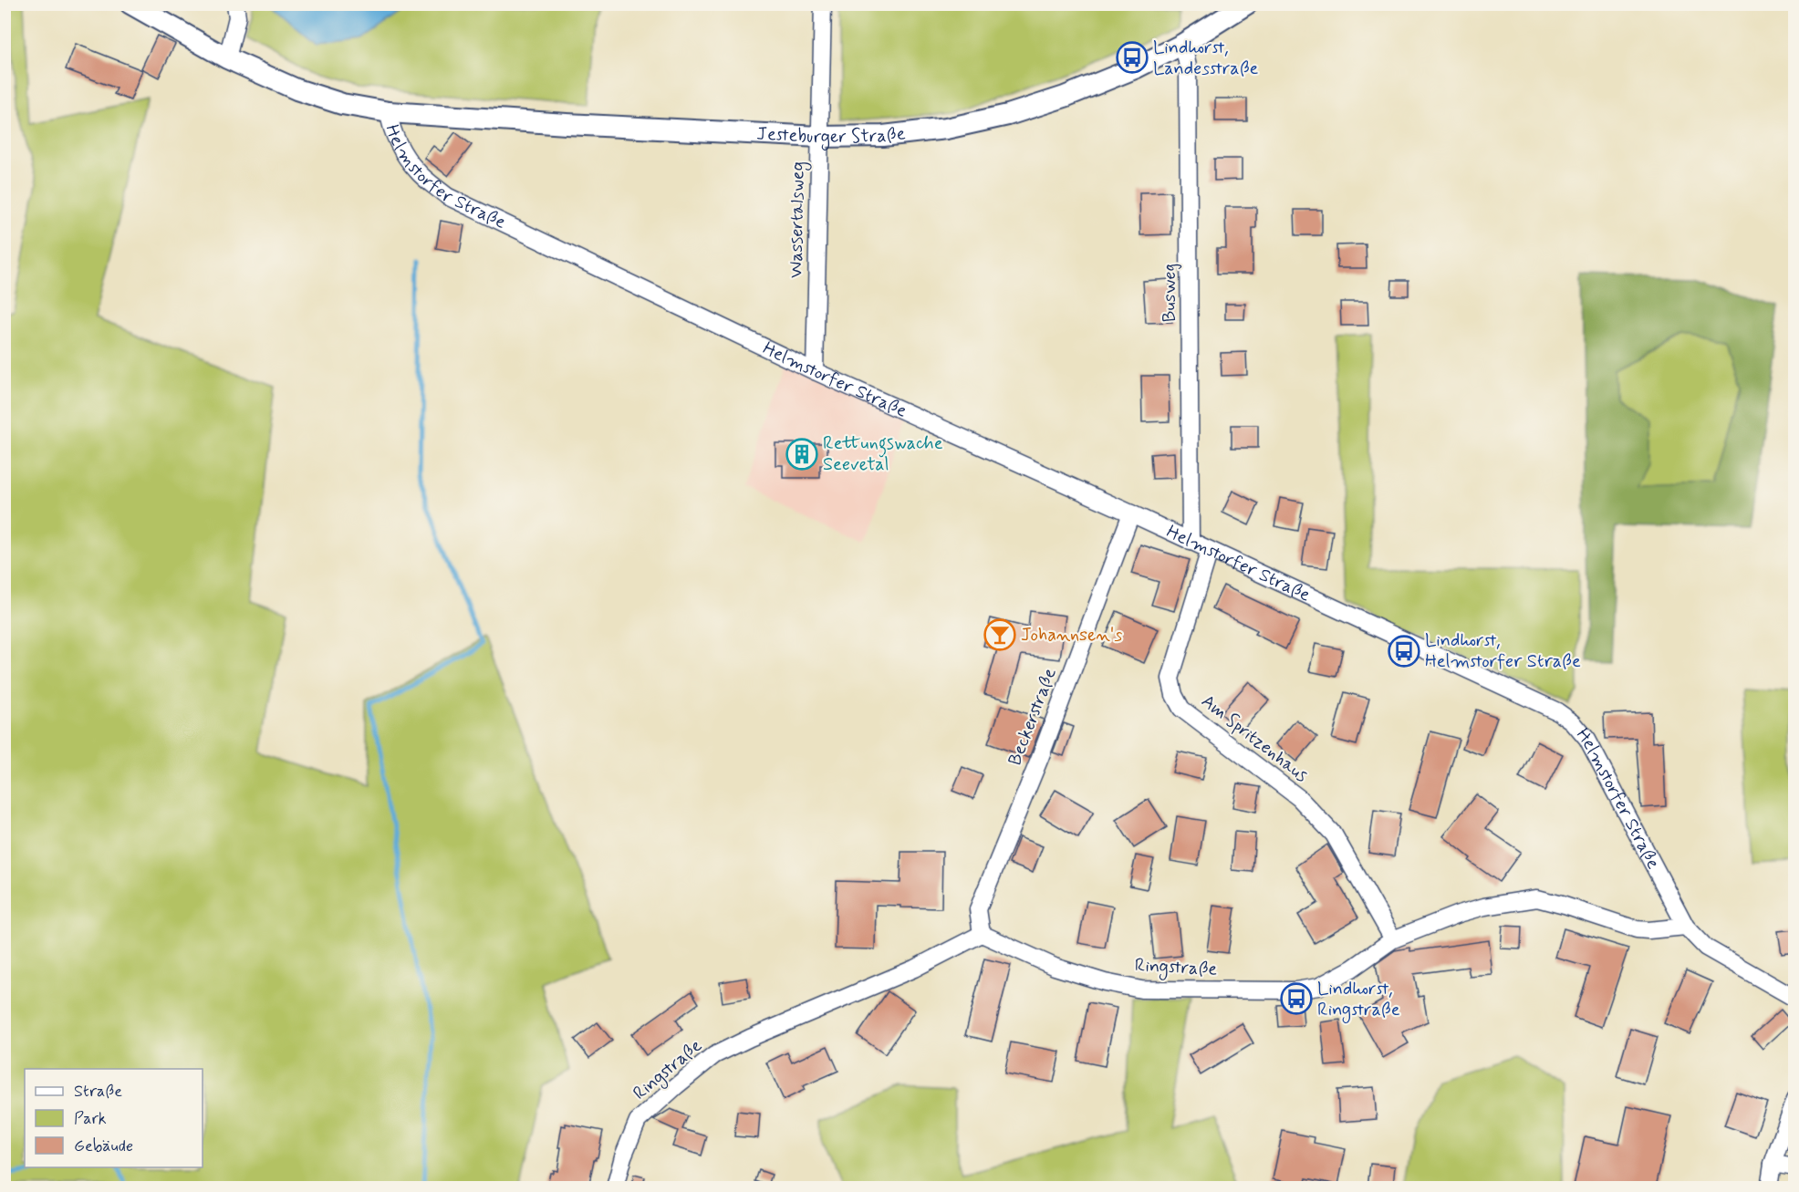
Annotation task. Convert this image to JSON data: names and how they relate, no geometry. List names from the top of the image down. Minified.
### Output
{"streets":{"main road":["Jesteburger Straße","Helmstorfer Straße"],"street":["Wassertalsweg","Busweg","Beckerstraße","Am Spritzenhaus","Ringstraße"]},"crossings":[["Jesteburger Straße","Helmstorfer Straße"],["Jesteburger Straße","Wassertalsweg"],["Jesteburger Straße","Busweg"],["Helmstorfer Straße","Wassertalsweg"],["Helmstorfer Straße","Busweg"],["Helmstorfer Straße","Beckerstraße"],["Helmstorfer Straße","Am Spritzenhaus"],["Helmstorfer Straße","Ringstraße"],["Beckerstraße","Ringstraße"],["Am Spritzenhaus","Ringstraße"]],"places":{"bus stop":["Lindhorst, Landesstraße","Lindhorst, Helmstorfer Straße","Lindhorst, Ringstraße"],"building":["Rettungswache Seevetal"],"bar":["Johannsen's"]},"legend":["Straße","Park","Gebäude"]}
